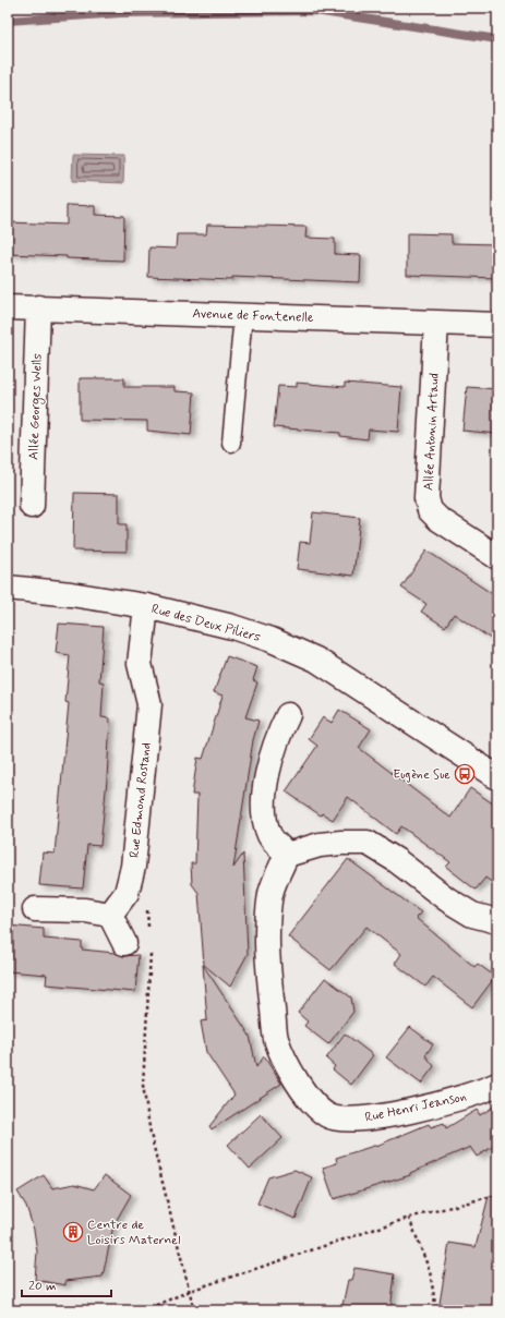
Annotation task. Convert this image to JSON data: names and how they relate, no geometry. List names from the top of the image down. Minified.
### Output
{"streets":{"street":["Avenue de Fontenelle","Allée Georges Wells","Allée Antonin Artaud","Rue des Deux Piliers","Rue Edmond Rostand","Rue Henri Jeanson"]},"crossings":[["Avenue de Fontenelle","Allée Georges Wells"],["Avenue de Fontenelle","Allée Antonin Artaud"],["Rue des Deux Piliers","Rue Edmond Rostand"]],"places":{"bus stop":["Eugène Sue"],"building":["Centre de Loisirs Maternel"]},"scale_bar":"20 m"}
